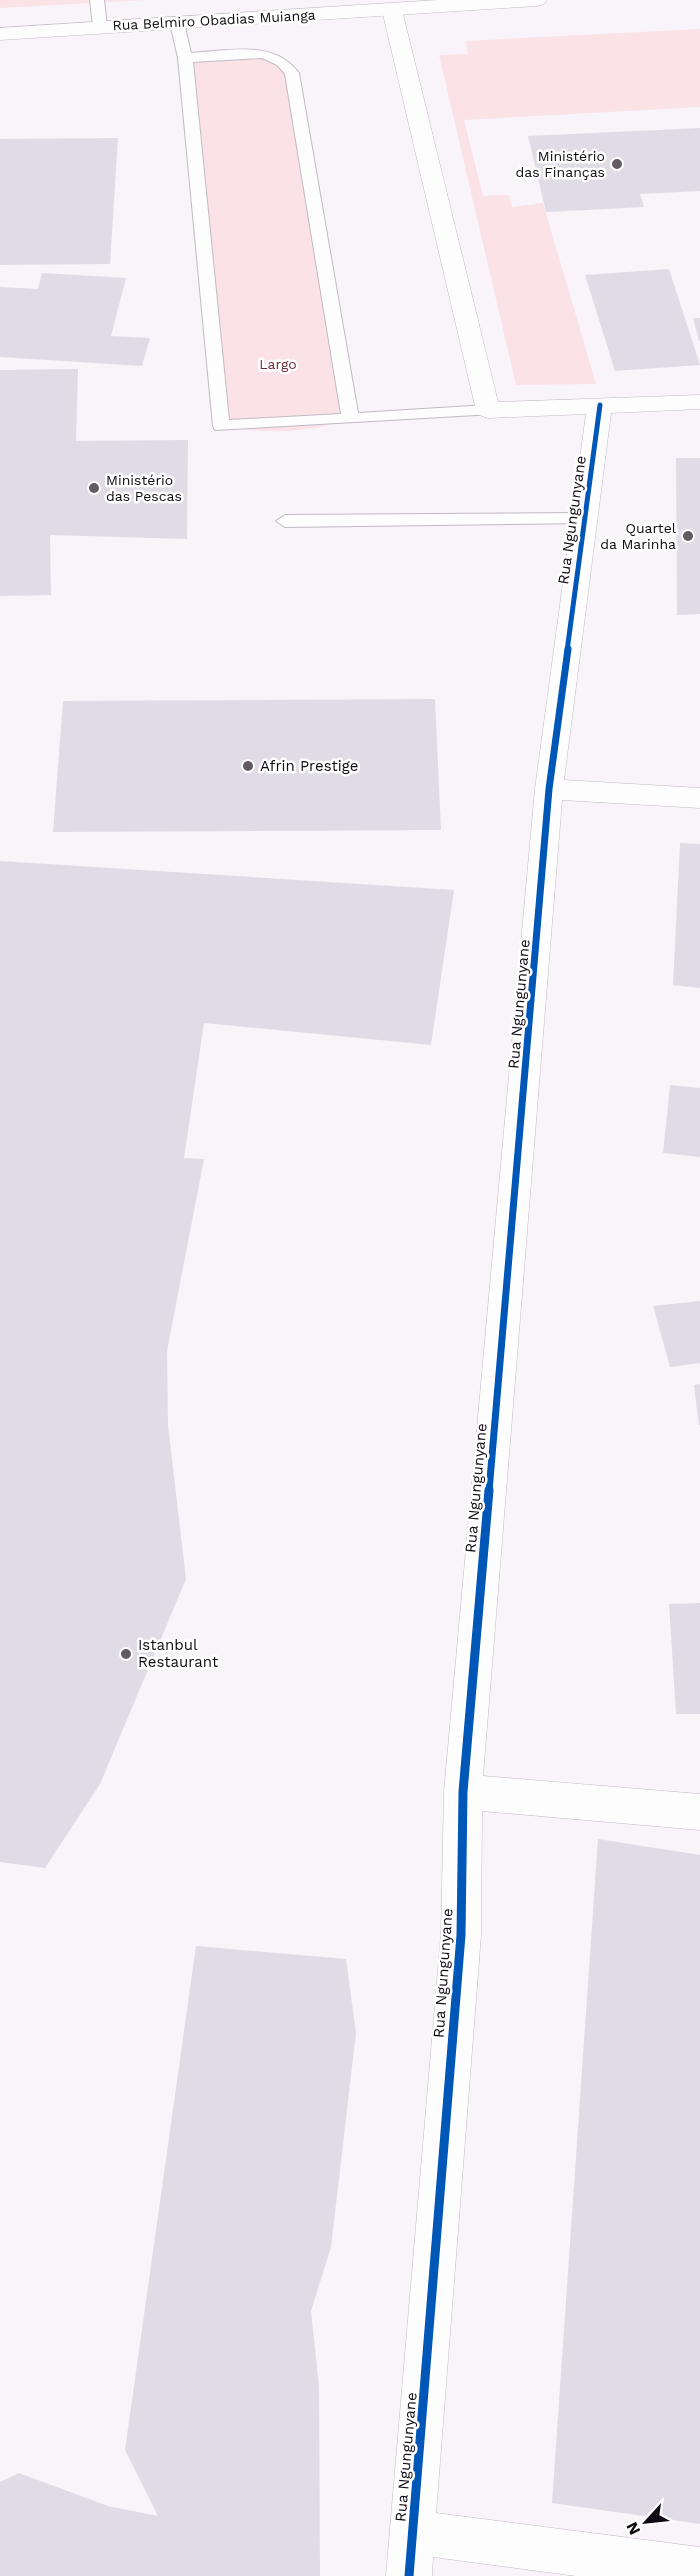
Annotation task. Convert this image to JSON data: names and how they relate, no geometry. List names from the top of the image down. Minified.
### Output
{"streets":{"street":["Rua Belmiro Obadias Muianga","Rua Ngungunyane"]},"parks":["Largo"],"places":["Ministério das Finanças","Ministério das Pescas","Quartel da Marinha","Afrin Prestige","Istanbul Restaurant"],"north":"bottom left"}
